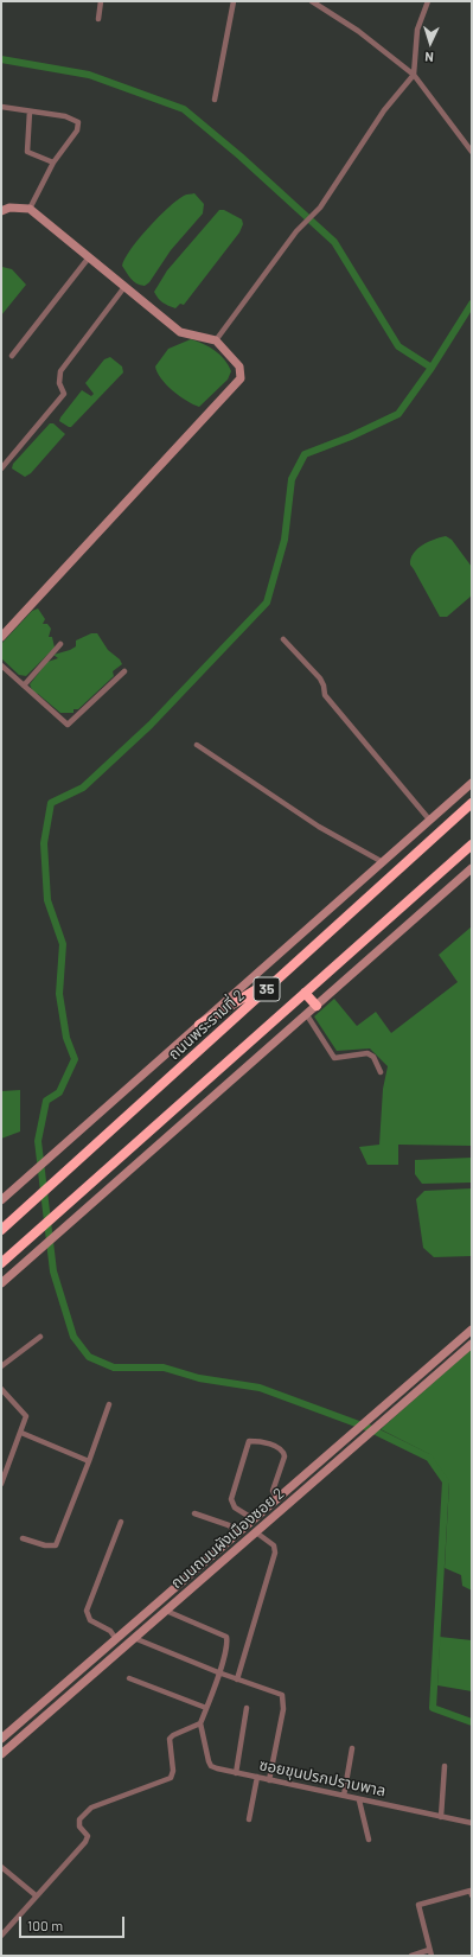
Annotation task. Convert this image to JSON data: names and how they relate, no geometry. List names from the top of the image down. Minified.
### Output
{"streets":{"highway":["35","ถนนพระรามที่ 2"],"street":["ถนนถนนผังเมืองซอย 2","ซอยขุนปรกปราบพาล"]},"scale_bar":"100 m","north":"bottom"}
